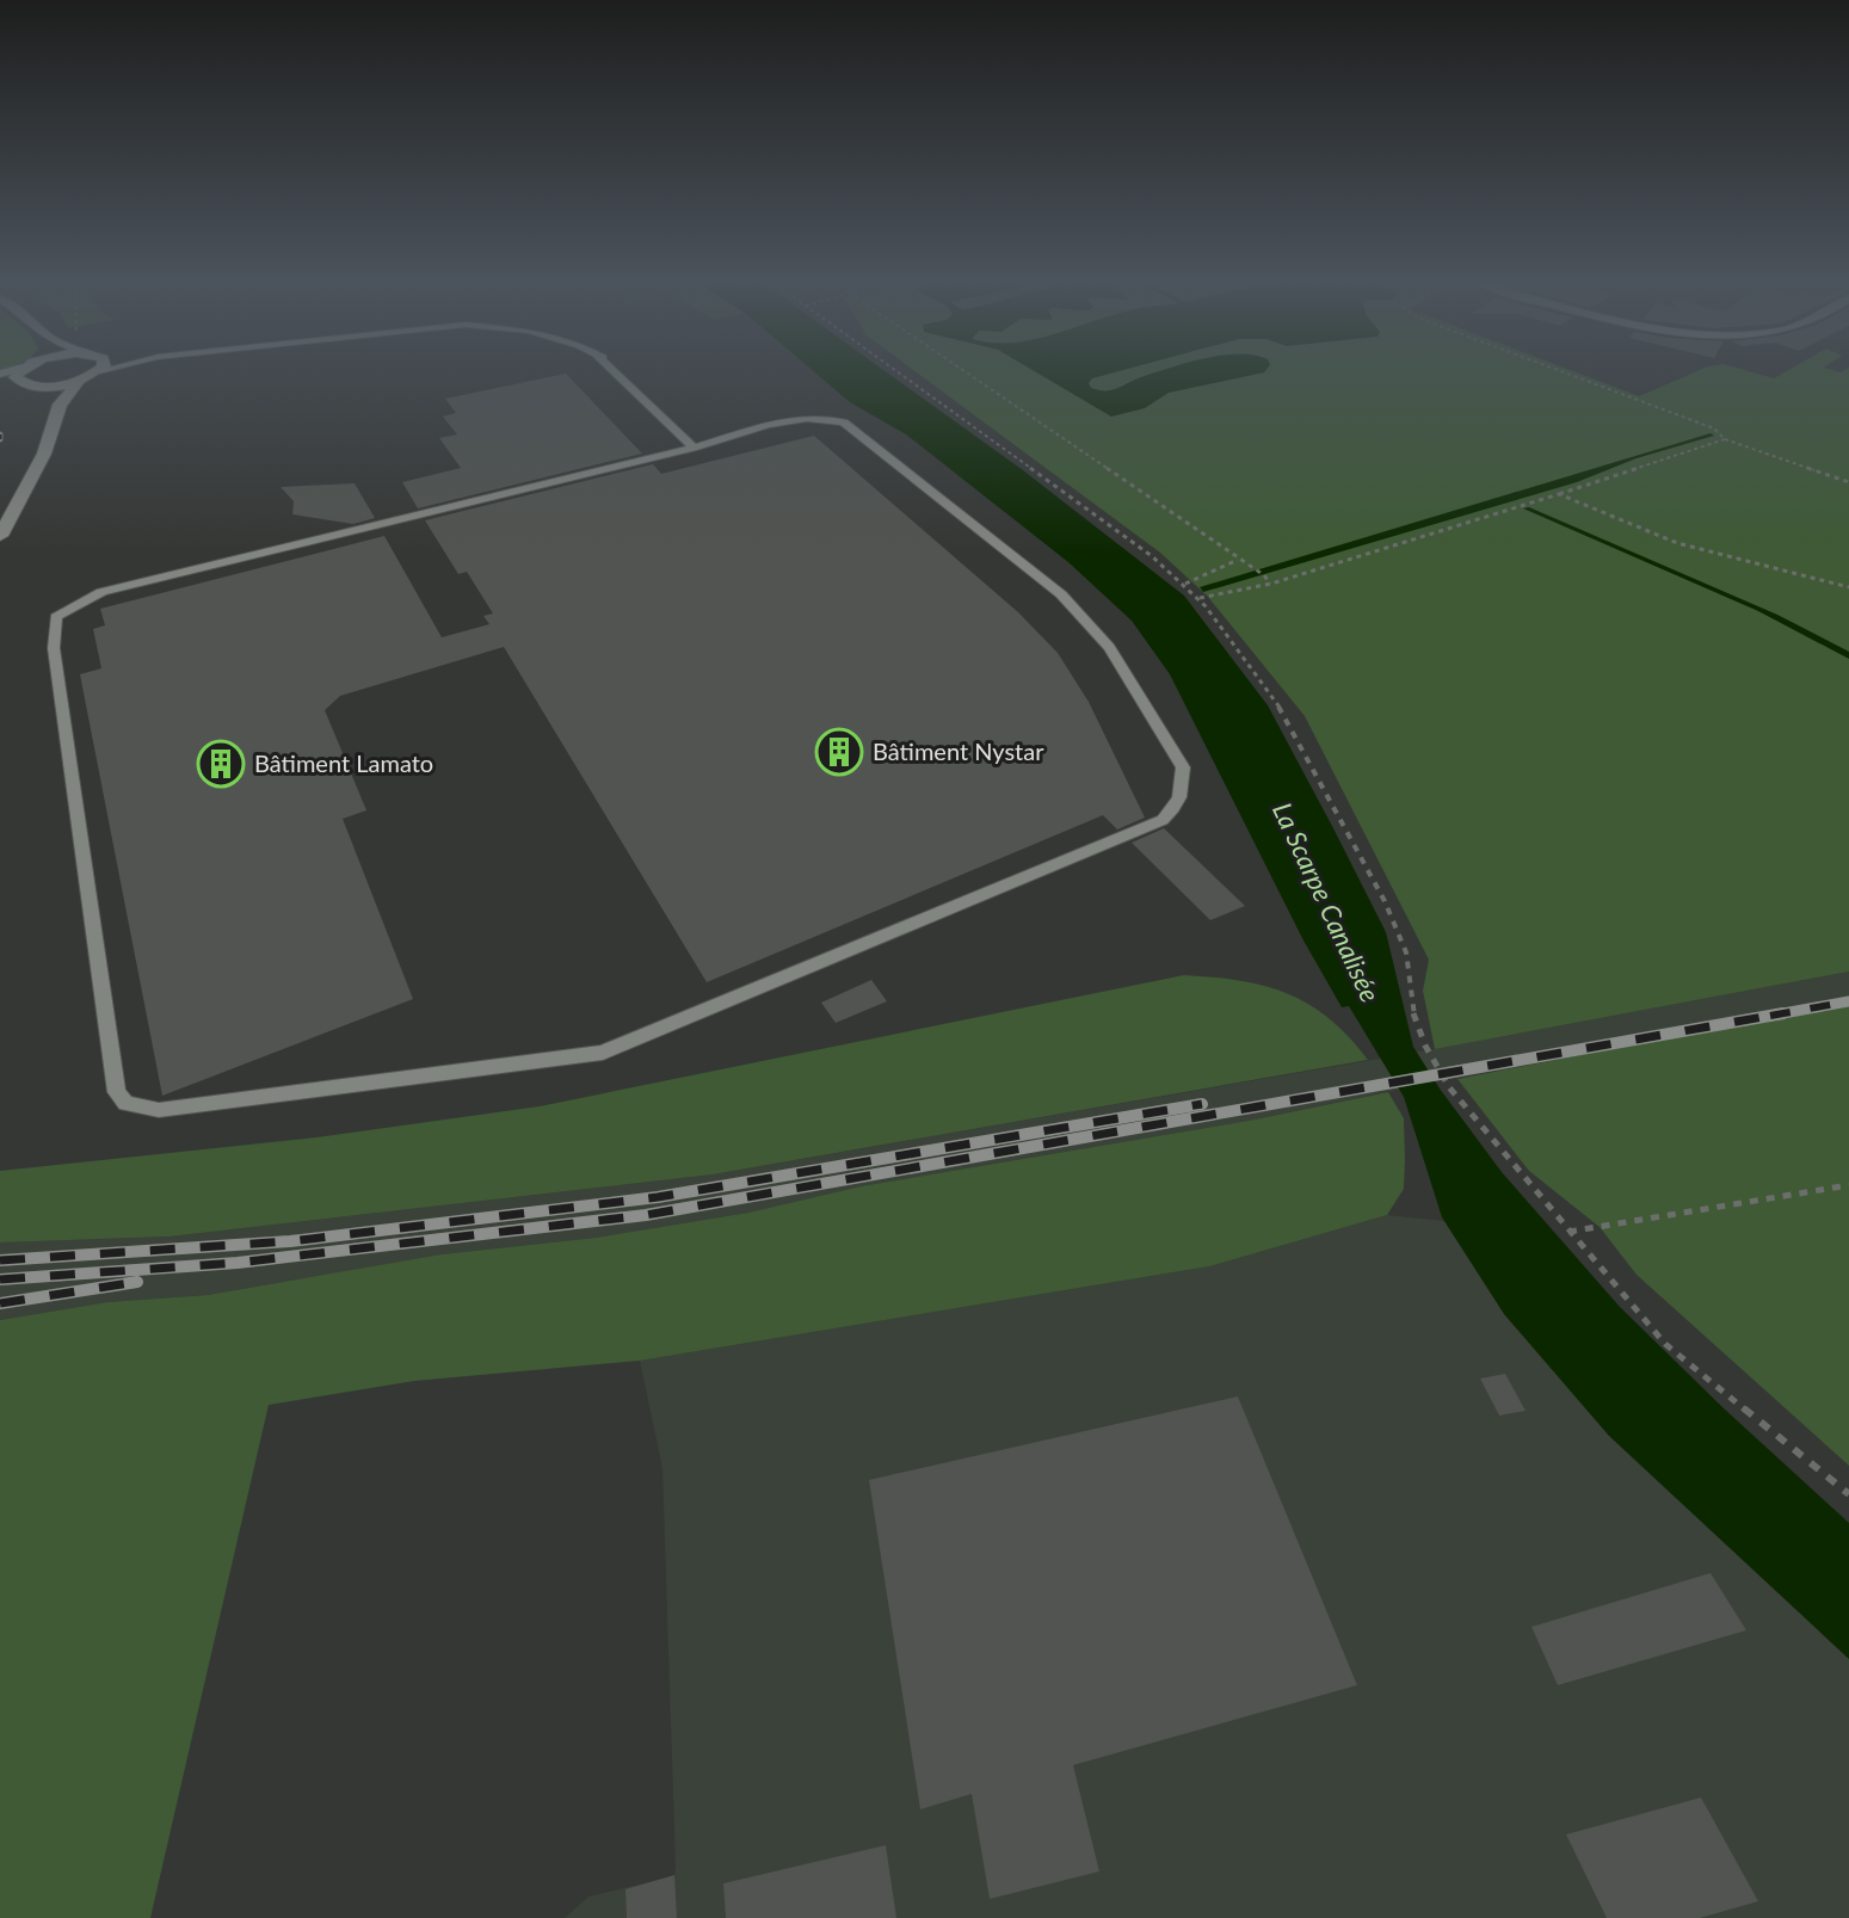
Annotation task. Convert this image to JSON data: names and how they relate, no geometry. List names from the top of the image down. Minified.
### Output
{"water":["La Scarpe Canalisée"],"places":{"building":["Bâtiment Nystar","Bâtiment Lamato"]}}
